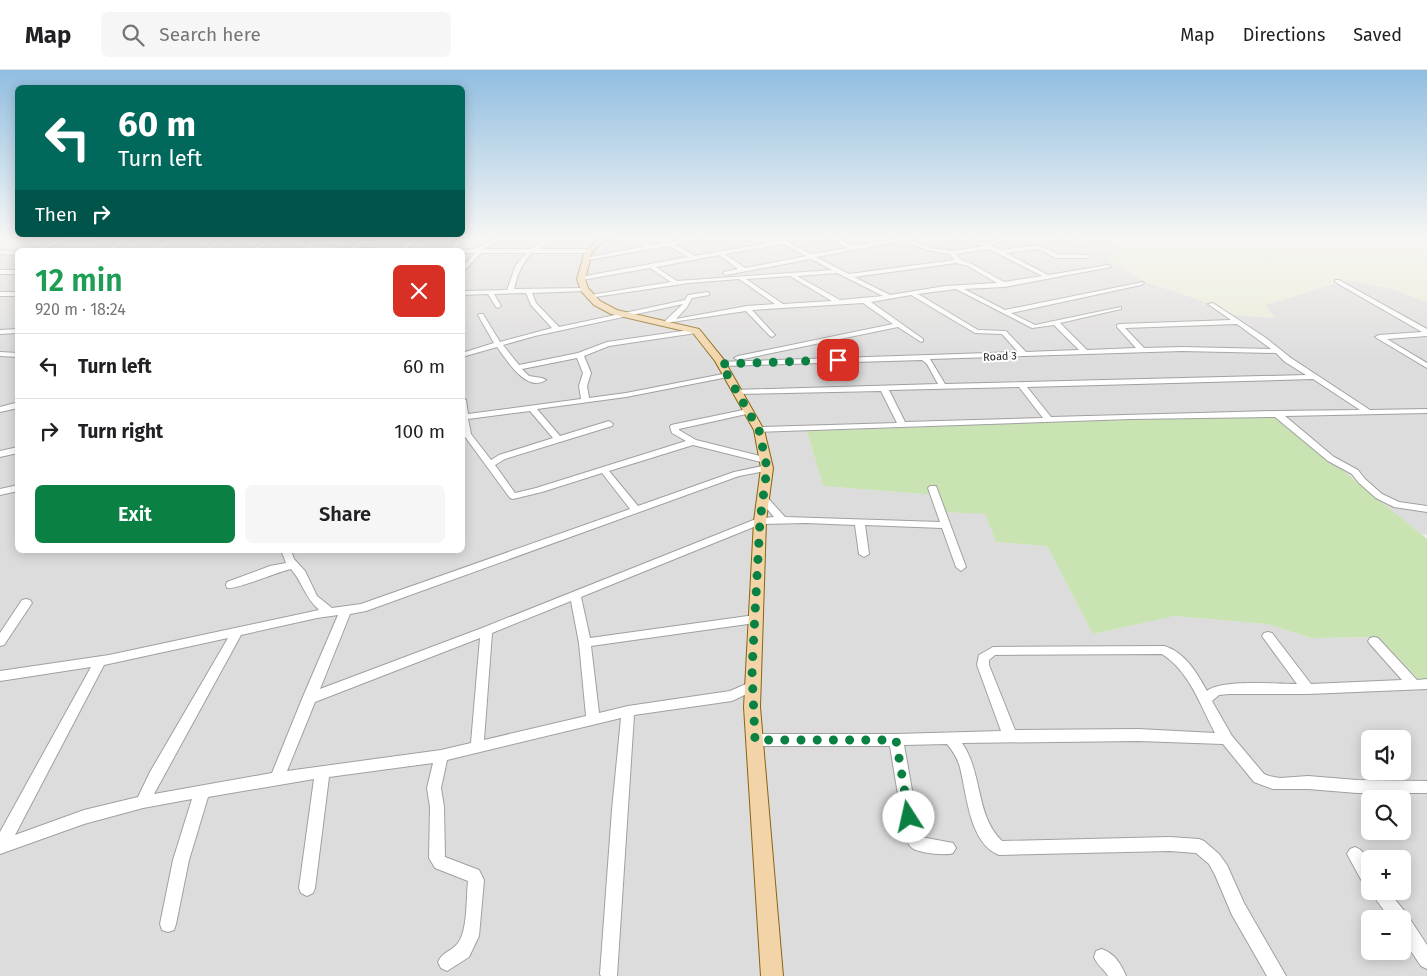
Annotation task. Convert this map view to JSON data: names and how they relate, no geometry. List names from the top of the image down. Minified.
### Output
{"streets":{"street":["Road 3"]},"page":{"header":"Map","search":"Search here","nav":["Map","Directions","Saved"],"turn":["60 m","Turn left"],"then":"Then","heading":["12 min","920 m · 18:24"],"list":[{"name":"Turn left","value":"60 m"},{"name":"Turn right","value":"100 m"}],"buttons":["Exit","Share"],"map_buttons":["+","−"]}}
